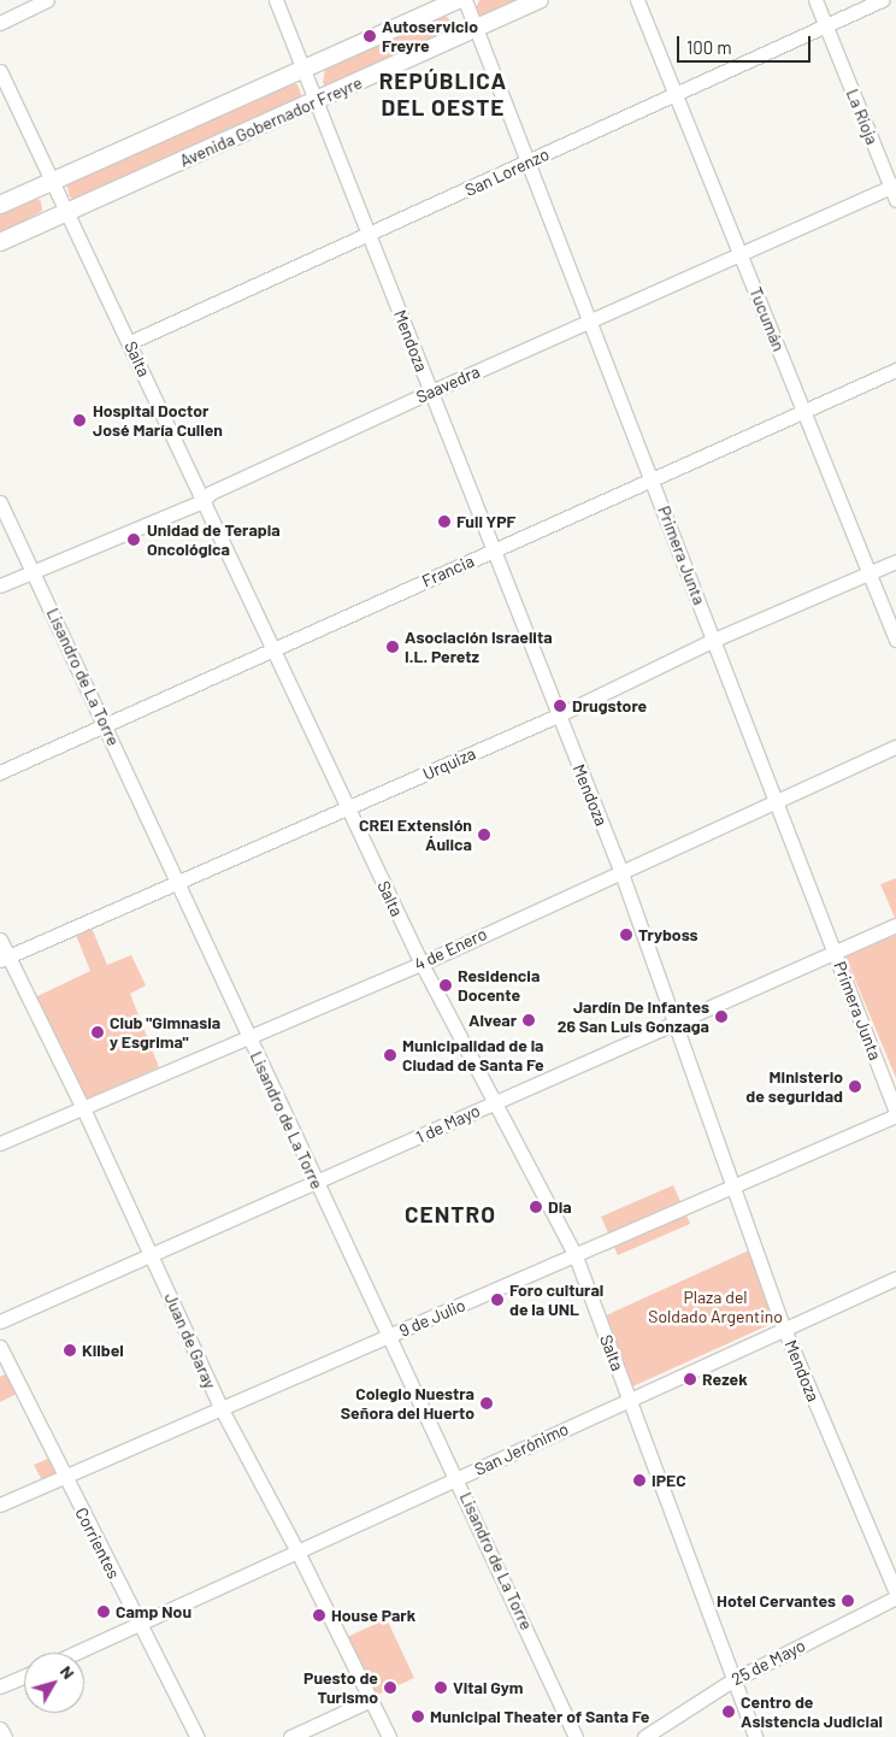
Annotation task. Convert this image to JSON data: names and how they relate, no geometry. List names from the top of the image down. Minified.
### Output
{"streets":{"main road":["Avenida Gobernador Freyre"],"street":["La Rioja","San Lorenzo","Tucumán","Mendoza","Salta","Saavedra","Primera Junta","Francia","Lisandro de La Torre","Urquiza","4 de Enero","1 de Mayo","9 de Julio","Juan de Garay","San Jerónimo","Corrientes","25 de Mayo"]},"crossings":[["La Rioja","San Lorenzo"],["La Rioja","Saavedra"],["Avenida Gobernador Freyre","Mendoza"],["Avenida Gobernador Freyre","Salta"],["Avenida Gobernador Freyre","Primera Junta"],["San Lorenzo","Tucumán"],["San Lorenzo","Mendoza"],["San Lorenzo","Salta"],["San Lorenzo","Primera Junta"],["Tucumán","Saavedra"],["Tucumán","Francia"],["Tucumán","Urquiza"],["Mendoza","Saavedra"],["Mendoza","Francia"],["Mendoza","Urquiza"],["Mendoza","4 de Enero"],["Mendoza","1 de Mayo"],["Mendoza","9 de Julio"],["Mendoza","San Jerónimo"],["Salta","Saavedra"],["Salta","Francia"],["Salta","Urquiza"],["Salta","4 de Enero"],["Salta","1 de Mayo"],["Salta","9 de Julio"],["Salta","San Jerónimo"],["Salta","25 de Mayo"],["Saavedra","Primera Junta"],["Saavedra","Lisandro de La Torre"],["Primera Junta","Francia"],["Primera Junta","Urquiza"],["Primera Junta","4 de Enero"],["Primera Junta","1 de Mayo"],["Primera Junta","9 de Julio"],["Francia","Lisandro de La Torre"],["Lisandro de La Torre","Urquiza"],["Lisandro de La Torre","4 de Enero"],["Lisandro de La Torre","1 de Mayo"],["Lisandro de La Torre","9 de Julio"],["Lisandro de La Torre","San Jerónimo"],["Urquiza","Juan de Garay"],["4 de Enero","Juan de Garay"],["1 de Mayo","Juan de Garay"],["9 de Julio","Juan de Garay"],["9 de Julio","Corrientes"],["Juan de Garay","San Jerónimo"],["San Jerónimo","Corrientes"]],"districts":["REPÚBLICA DEL OESTE","CENTRO"],"parks":["Plaza del Soldado Argentino"],"places":["Autoservicio Freyre","Hospital Doctor José María Cullen","Full YPF","Unidad de Terapia Oncológica","Asociación Israelita I.L. Peretz","Drugstore","CREI Extensión Áulica","Tryboss","Residencia Docente","Jardín De Infantes 26 San Luis Gonzaga","Alvear","Club \"Gimnasia y Esgrima\"","Municipalidad de la Ciudad de Santa Fe","Ministerio de seguridad","Dia","Foro cultural de la UNL","Kilbel","Rezek","Colegio Nuestra Señora del Huerto","IPEC","Hotel Cervantes","Camp Nou","House Park","Puesto de Turismo","Vital Gym","Centro de Asistencia Judicial","Municipal Theater of Santa Fe"],"scale_bar":"100 m","north":"top right"}
